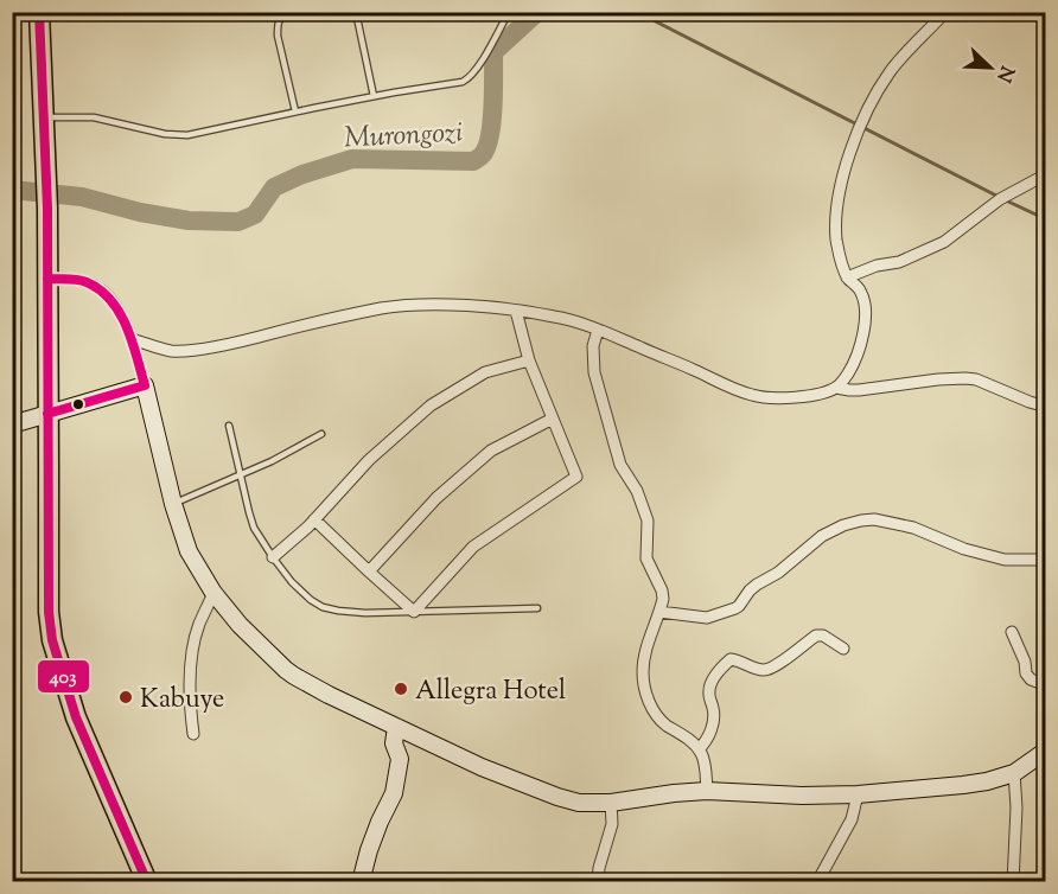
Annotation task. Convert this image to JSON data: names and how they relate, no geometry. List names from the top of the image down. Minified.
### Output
{"water":["Murongozi"],"places":["Allegra Hotel","Kabuye"],"lines":["transit line 403"],"north":"bottom right"}
